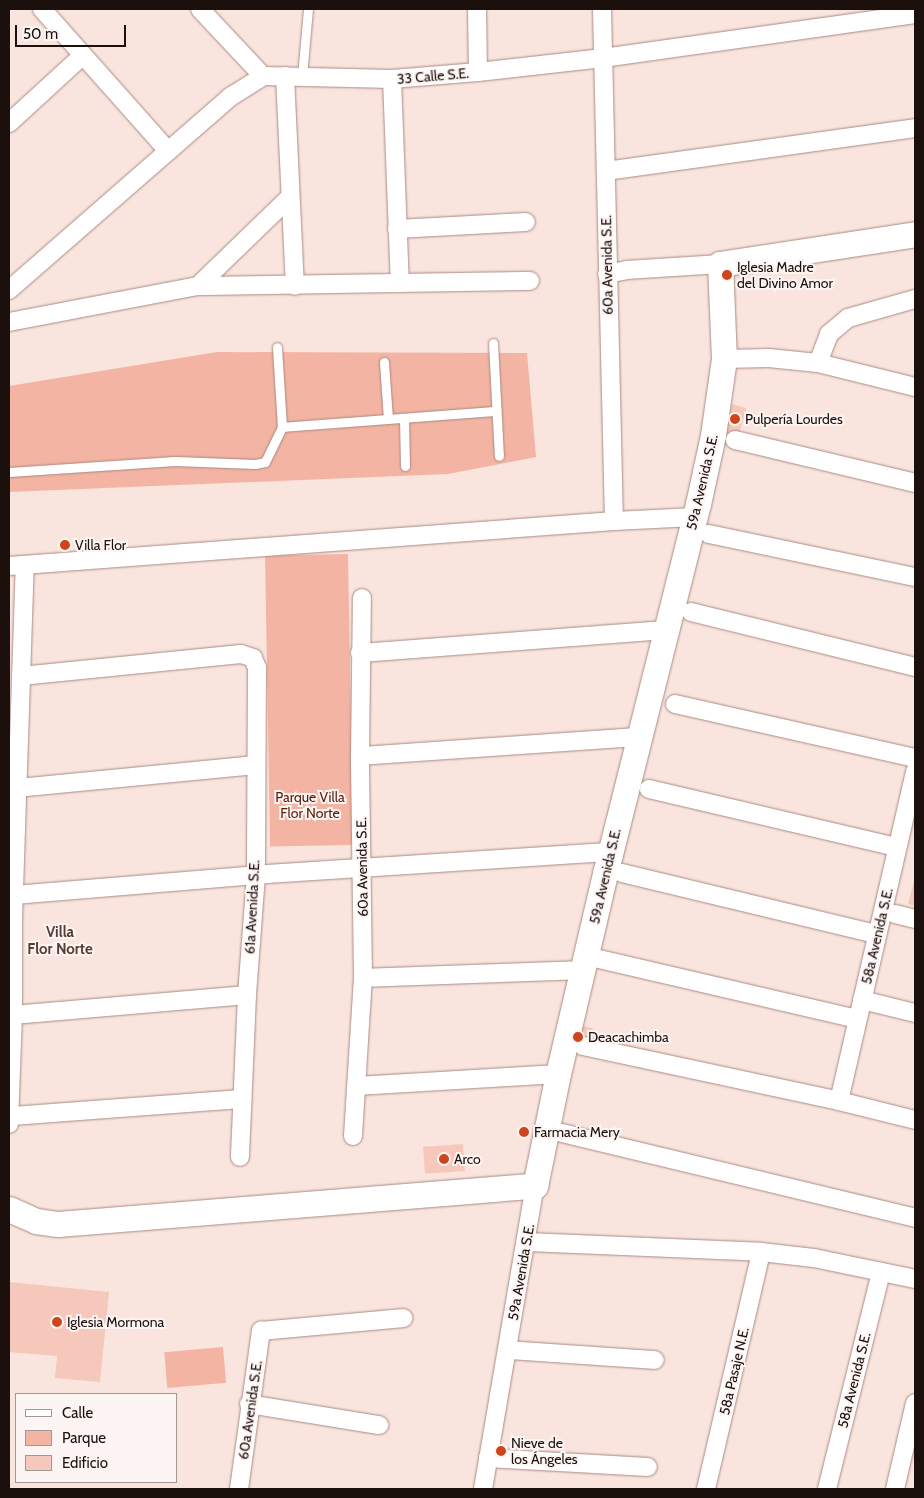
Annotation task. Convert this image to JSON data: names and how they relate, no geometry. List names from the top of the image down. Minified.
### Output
{"streets":{"street":["33 Calle S.E.","60a Avenida S.E.","59a Avenida S.E.","61a Avenida S.E.","58a Avenida S.E.","58a Pasaje N.E."]},"crossings":[["33 Calle S.E.","60a Avenida S.E."]],"districts":["Villa Flor Norte"],"parks":["Parque Villa Flor Norte"],"places":["Iglesia Madre del Divino Amor","Pulpería Lourdes","Villa Flor","Deacachimba","Farmacia Mery","Arco","Iglesia Mormona","Nieve de los Ángeles"],"legend":["Calle","Parque","Edificio"],"scale_bar":"50 m"}
